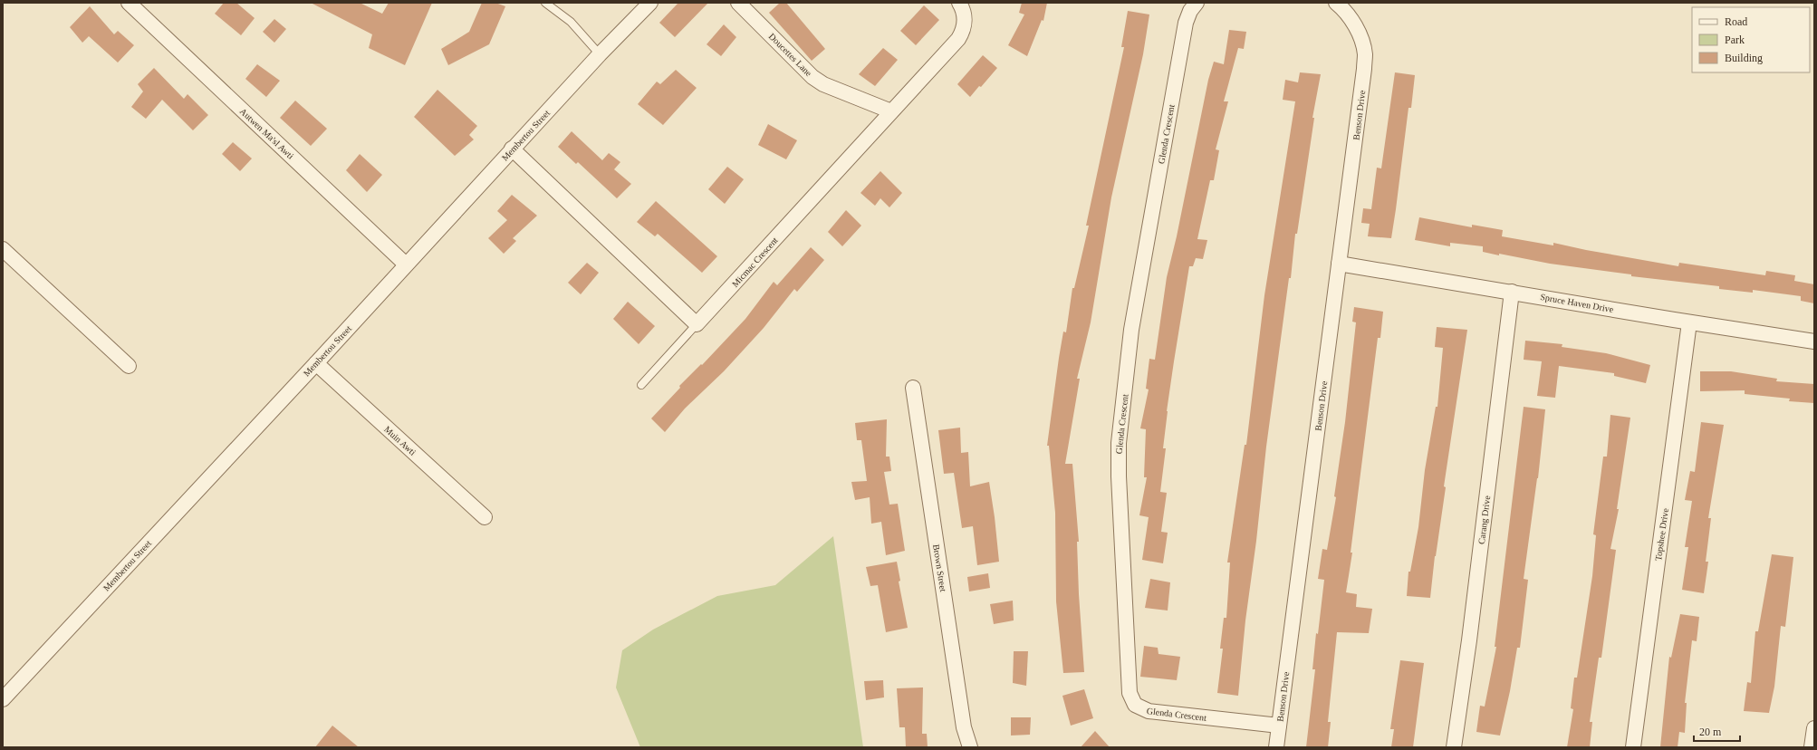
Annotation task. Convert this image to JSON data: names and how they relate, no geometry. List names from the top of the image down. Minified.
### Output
{"streets":{"street":["Doucettes Lane","Benson Drive","Autwen Ma'sl Awti","Glenda Crescent","Membertou Street","Micmac Crescent","Spruce Haven Drive","Muin Awti","Carang Drive","Topshee Drive","Brown Street"]},"crossings":[["Doucettes Lane","Micmac Crescent"],["Benson Drive","Glenda Crescent"],["Benson Drive","Spruce Haven Drive"],["Autwen Ma'sl Awti","Membertou Street"],["Membertou Street","Muin Awti"],["Spruce Haven Drive","Carang Drive"],["Spruce Haven Drive","Topshee Drive"]],"legend":["Road","Park","Building"],"scale_bar":"20 m"}
